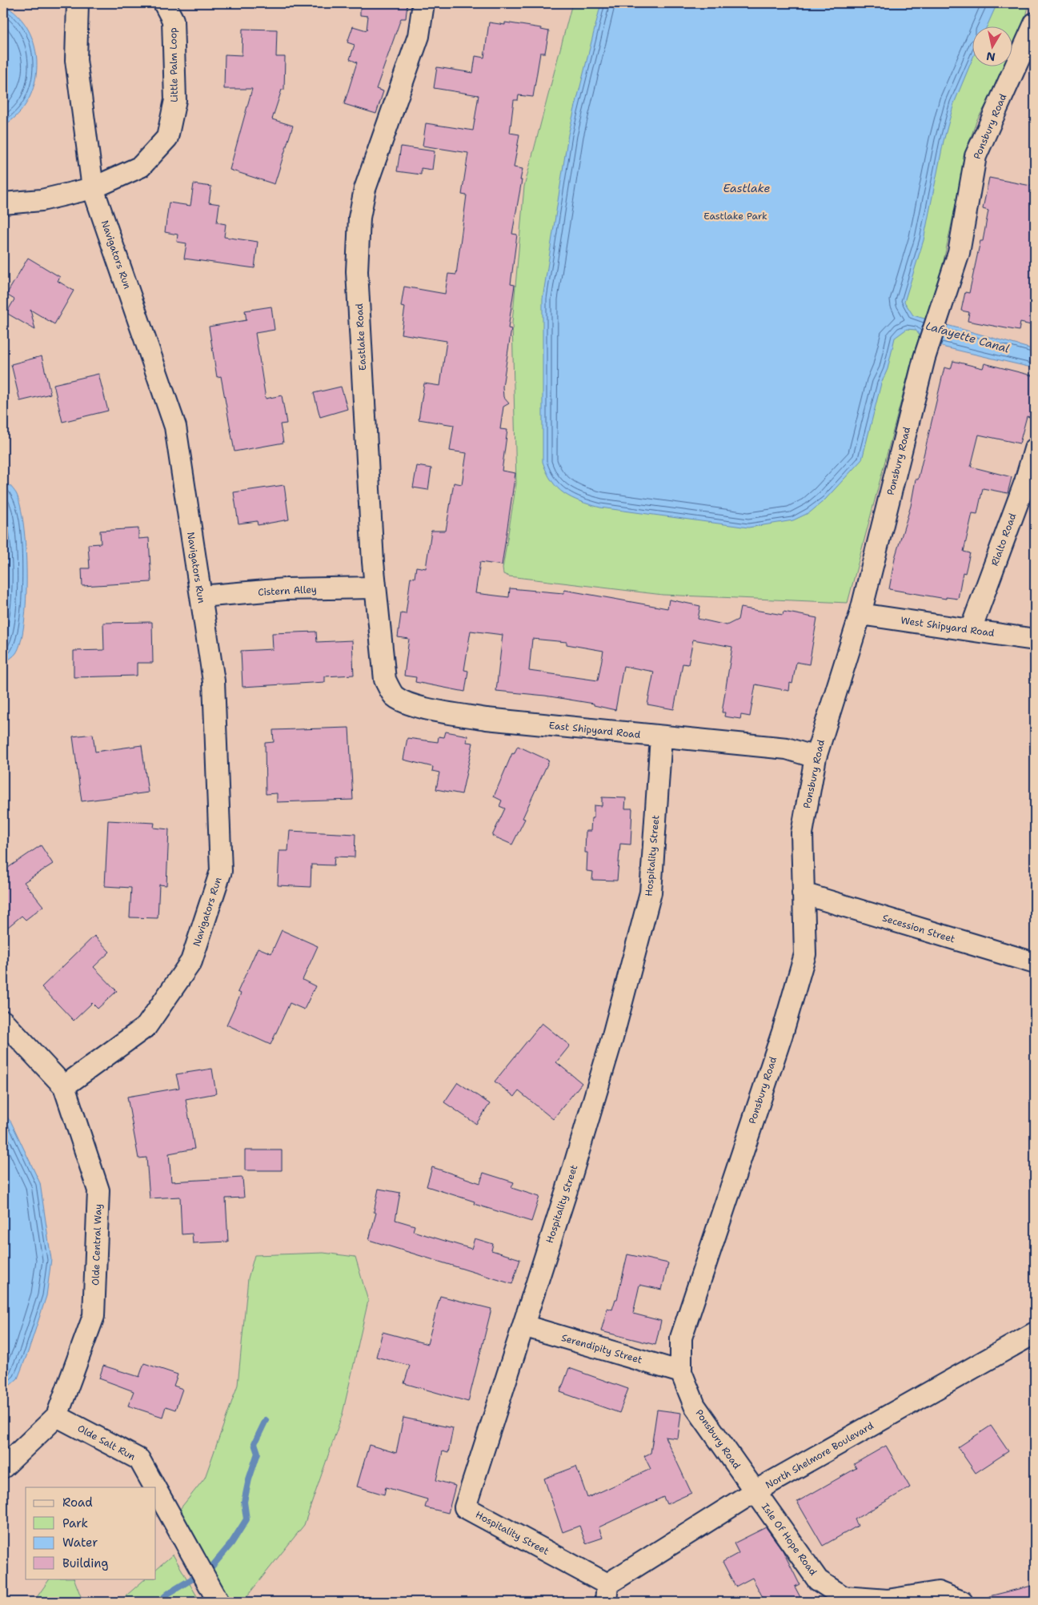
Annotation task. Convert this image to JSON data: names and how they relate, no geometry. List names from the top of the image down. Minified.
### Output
{"streets":{"street":["Little Palm Loop","Ponsbury Road","Navigators Run","Eastlake Road","Rialto Road","Cistern Alley","West Shipyard Road","East Shipyard Road","Hospitality Street","Secession Street","Olde Central Way","Serendipity Street","Olde Salt Run","North Shelmore Boulevard","Isle Of Hope Road"]},"crossings":[["Little Palm Loop","Navigators Run"],["Ponsbury Road","West Shipyard Road"],["Ponsbury Road","East Shipyard Road"],["Ponsbury Road","Secession Street"],["Ponsbury Road","Serendipity Street"],["Ponsbury Road","North Shelmore Boulevard"],["Ponsbury Road","Isle Of Hope Road"],["Navigators Run","Cistern Alley"],["Navigators Run","Olde Central Way"],["Eastlake Road","Cistern Alley"],["Eastlake Road","East Shipyard Road"],["Rialto Road","West Shipyard Road"],["East Shipyard Road","Hospitality Street"],["Hospitality Street","Serendipity Street"],["Hospitality Street","North Shelmore Boulevard"],["Olde Central Way","Olde Salt Run"],["North Shelmore Boulevard","Isle Of Hope Road"]],"water":["Eastlake","Lafayette Canal"],"parks":["Eastlake Park"],"legend":["Road","Park","Water","Building"],"north":"bottom"}
